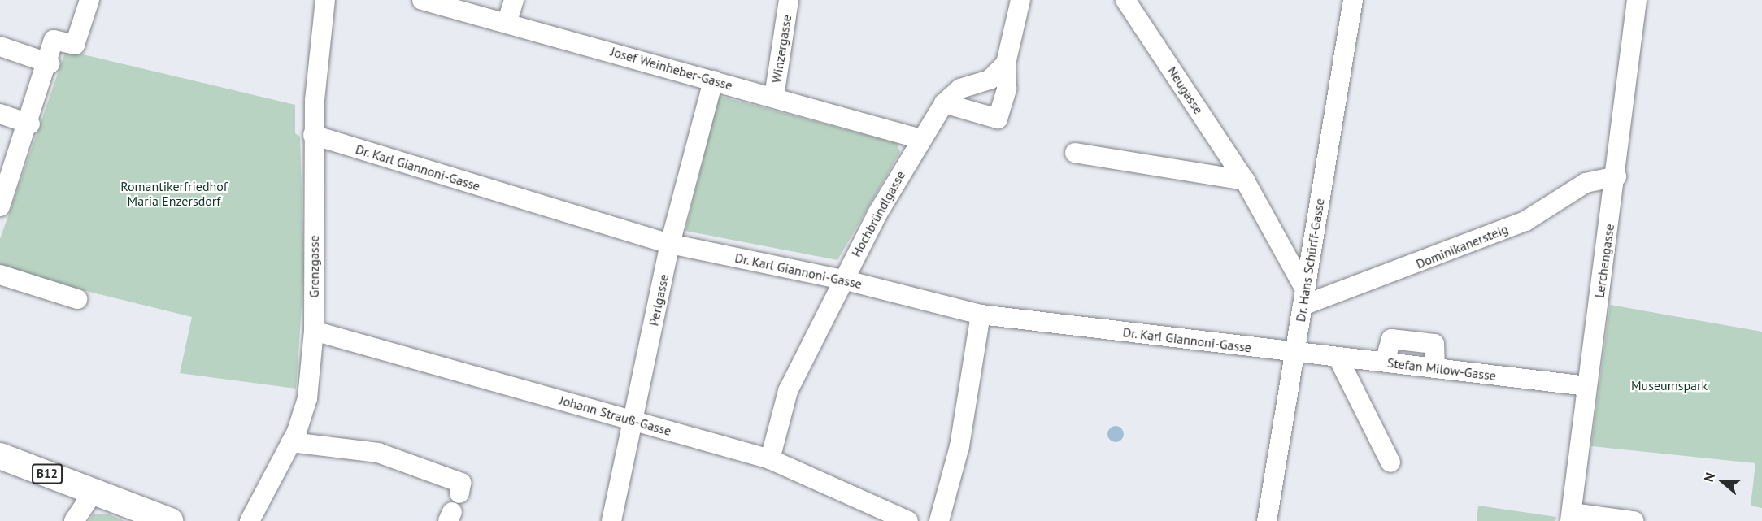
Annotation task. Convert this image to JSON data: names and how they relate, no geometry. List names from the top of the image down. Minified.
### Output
{"streets":{"main road":["B12"],"street":["Winzergasse","Josef Weinheber-Gasse","Neugasse","Dr. Karl Giannoni-Gasse","Hochbründlgasse","Dominikanersteig","Dr. Hans Schürff-Gasse","Lerchengasse","Grenzgasse","Perlgasse","Stefan Milow-Gasse","Johann Strauß-Gasse"]},"crossings":[["Winzergasse","Josef Weinheber-Gasse"],["Josef Weinheber-Gasse","Hochbründlgasse"],["Josef Weinheber-Gasse","Perlgasse"],["Neugasse","Dominikanersteig"],["Neugasse","Dr. Hans Schürff-Gasse"],["Dr. Karl Giannoni-Gasse","Hochbründlgasse"],["Dr. Karl Giannoni-Gasse","Dr. Hans Schürff-Gasse"],["Dr. Karl Giannoni-Gasse","Grenzgasse"],["Dr. Karl Giannoni-Gasse","Perlgasse"],["Dr. Karl Giannoni-Gasse","Stefan Milow-Gasse"],["Hochbründlgasse","Johann Strauß-Gasse"],["Dominikanersteig","Dr. Hans Schürff-Gasse"],["Dominikanersteig","Lerchengasse"],["Dr. Hans Schürff-Gasse","Stefan Milow-Gasse"],["Lerchengasse","Stefan Milow-Gasse"],["Grenzgasse","Johann Strauß-Gasse"],["Perlgasse","Johann Strauß-Gasse"]],"parks":["Romantikerfriedhof Maria Enzersdorf","Museumspark"],"north":"left"}
